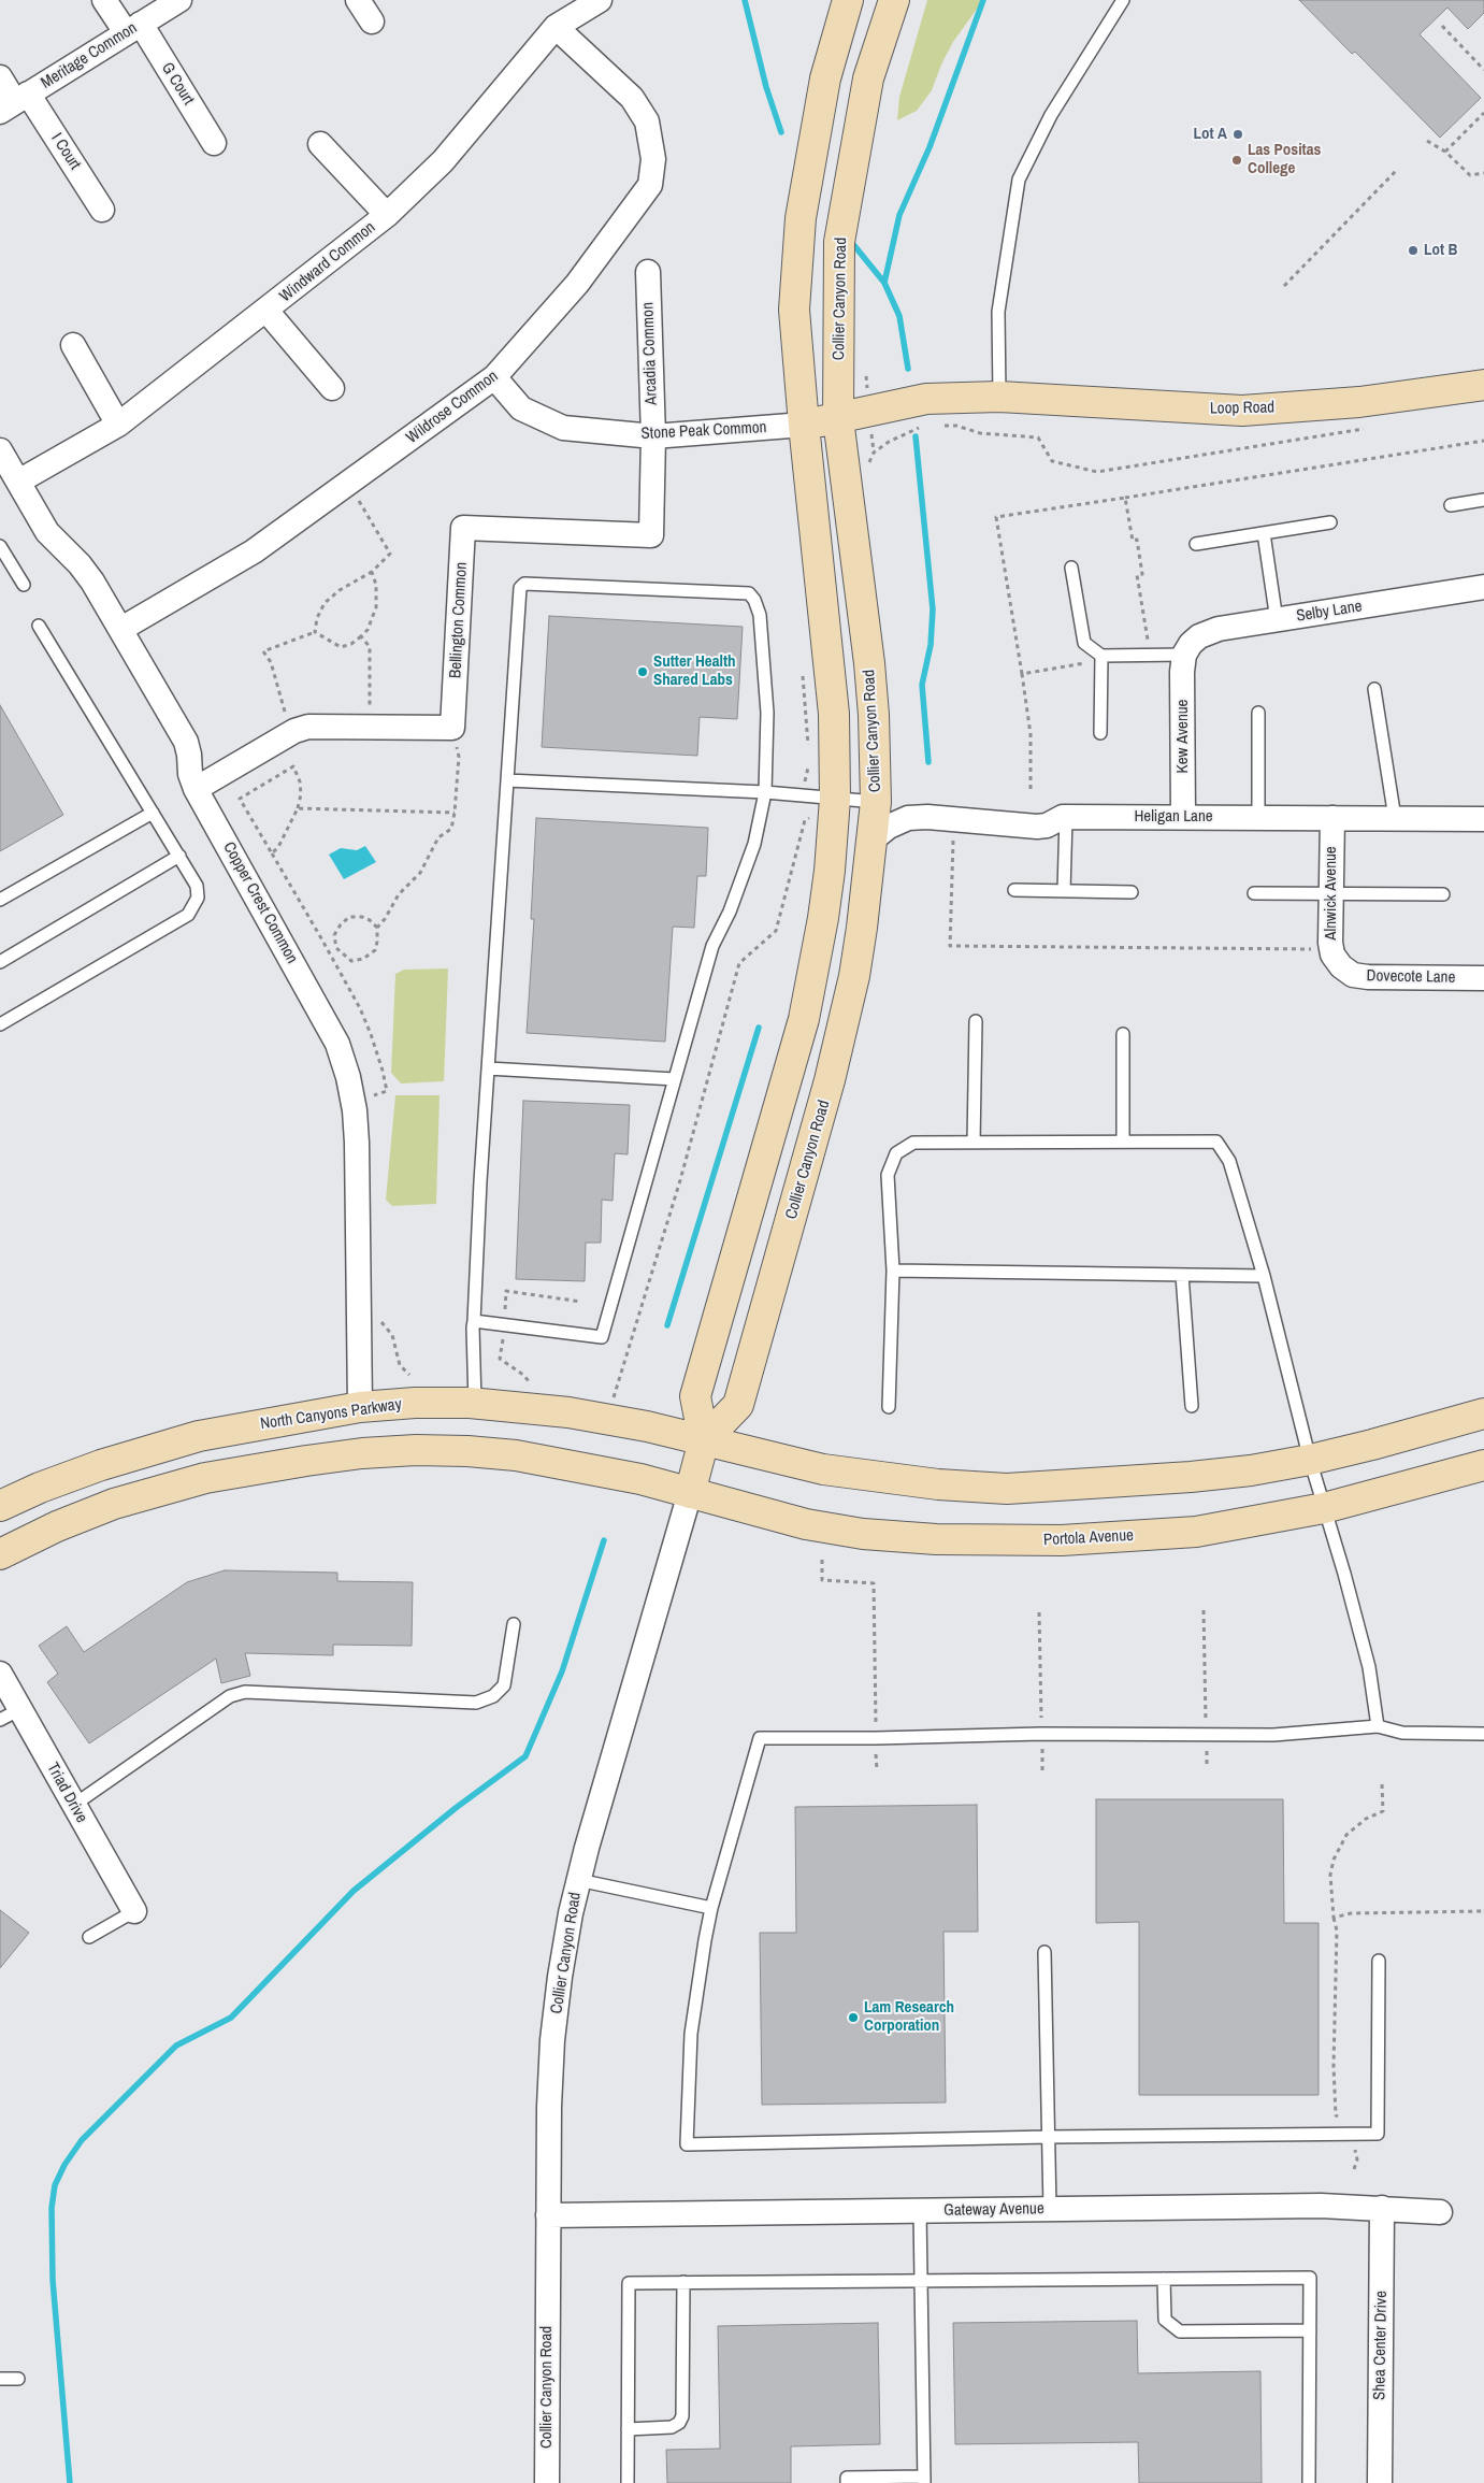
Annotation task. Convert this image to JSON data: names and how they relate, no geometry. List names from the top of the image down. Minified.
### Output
{"streets":{"street":["Meritage Common","G Court","I Court","Windward Common","Collier Canyon Road","Arcadia Common","Wildrose Common","Loop Road","Stone Peak Common","Selby Lane","Bellington Common","Kew Avenue","Heligan Lane","Alnwick Avenue","Copper Crest Common","Dovecote Lane","North Canyons Parkway","Portola Avenue","Triad Drive","Gateway Avenue","Shea Center Drive"]},"crossings":[["Meritage Common","G Court"],["Meritage Common","I Court"],["Windward Common","Wildrose Common"],["Windward Common","Copper Crest Common"],["Collier Canyon Road","Loop Road"],["Collier Canyon Road","Stone Peak Common"],["Collier Canyon Road","Heligan Lane"],["Collier Canyon Road","North Canyons Parkway"],["Collier Canyon Road","Portola Avenue"],["Collier Canyon Road","Gateway Avenue"],["Arcadia Common","Stone Peak Common"],["Arcadia Common","Bellington Common"],["Wildrose Common","Stone Peak Common"],["Wildrose Common","Copper Crest Common"],["Loop Road","Stone Peak Common"],["Stone Peak Common","Bellington Common"],["Selby Lane","Kew Avenue"],["Kew Avenue","Heligan Lane"],["Heligan Lane","Alnwick Avenue"],["Alnwick Avenue","Dovecote Lane"],["Copper Crest Common","North Canyons Parkway"],["Gateway Avenue","Shea Center Drive"]],"places":["Lot A","Las Positas College","Lot B","Sutter Health Shared Labs","Lam Research Corporation"]}
